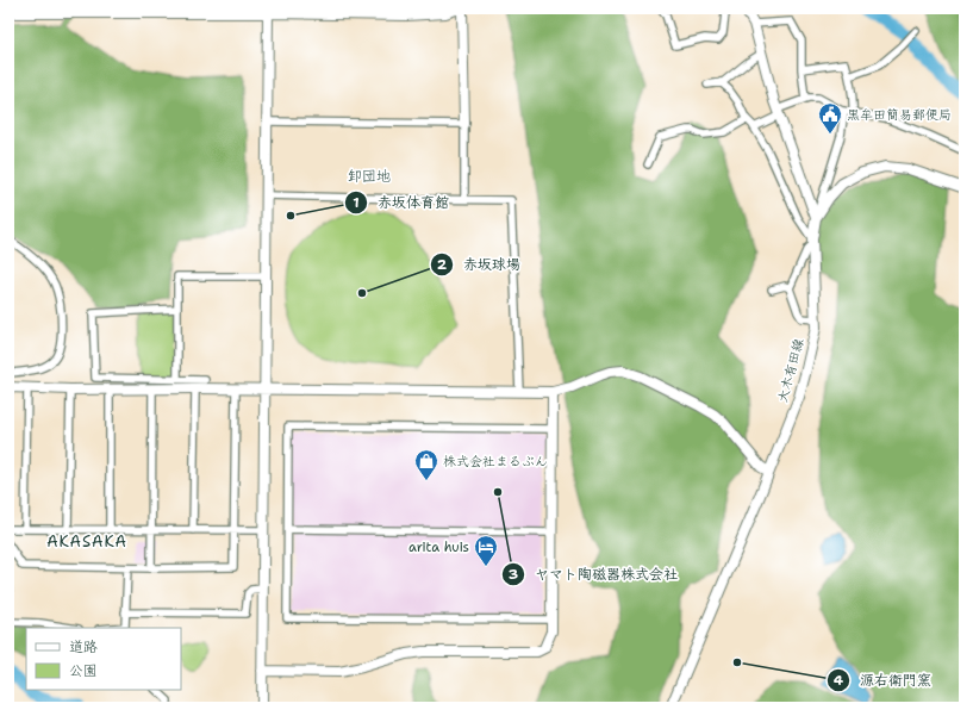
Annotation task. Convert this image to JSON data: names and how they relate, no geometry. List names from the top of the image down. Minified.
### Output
{"streets":{"street":["大木有田線"]},"districts":["卸団地","AKASAKA"],"places":{"public building":["黒牟田簡易郵便局"],"other":["赤坂体育館","赤坂球場","ヤマト陶磁器株式会社","源右衛門窯"],"shop":["株式会社まるぶん"],"hotel":["arita huis"]},"legend":["道路","公園"]}
